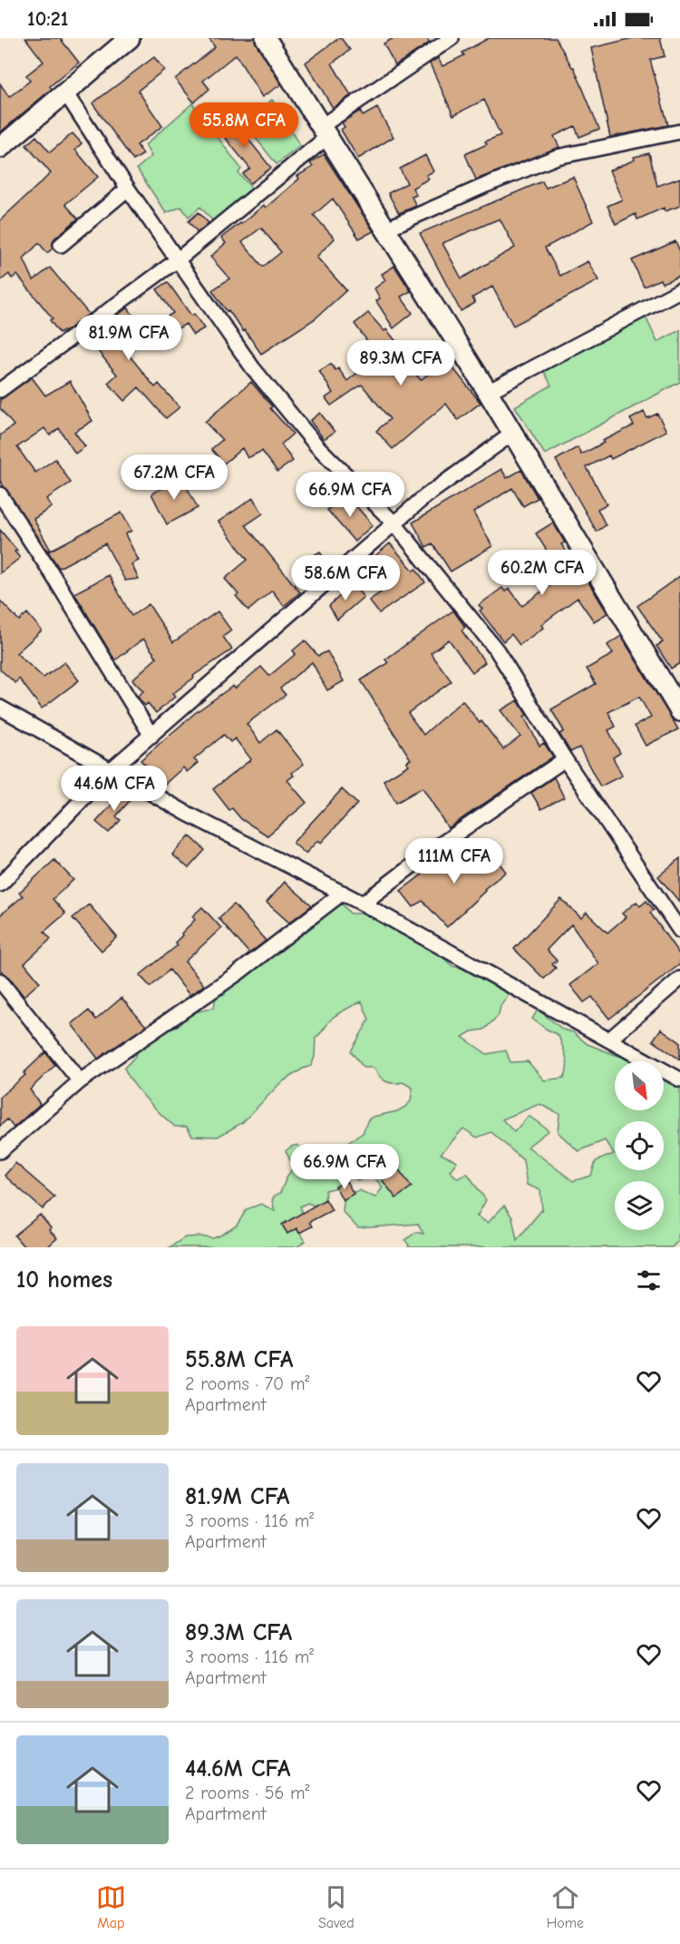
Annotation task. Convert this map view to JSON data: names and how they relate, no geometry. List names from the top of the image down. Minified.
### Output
{"north":"bottom right","page":{"status":"10:21","price":["55.8M CFA","81.9M CFA","89.3M CFA","67.2M CFA","66.9M CFA","60.2M CFA","58.6M CFA","44.6M CFA","111M CFA","66.9M CFA"],"heading":"10 homes","list":[{"name":"55.8M CFA","note":"2 rooms · 70 m² · Apartment"},{"name":"81.9M CFA","note":"3 rooms · 116 m² · Apartment"},{"name":"89.3M CFA","note":"3 rooms · 116 m² · Apartment"},{"name":"44.6M CFA","note":"2 rooms · 56 m² · Apartment"}],"tabs":["Map","Saved","Home"]}}
